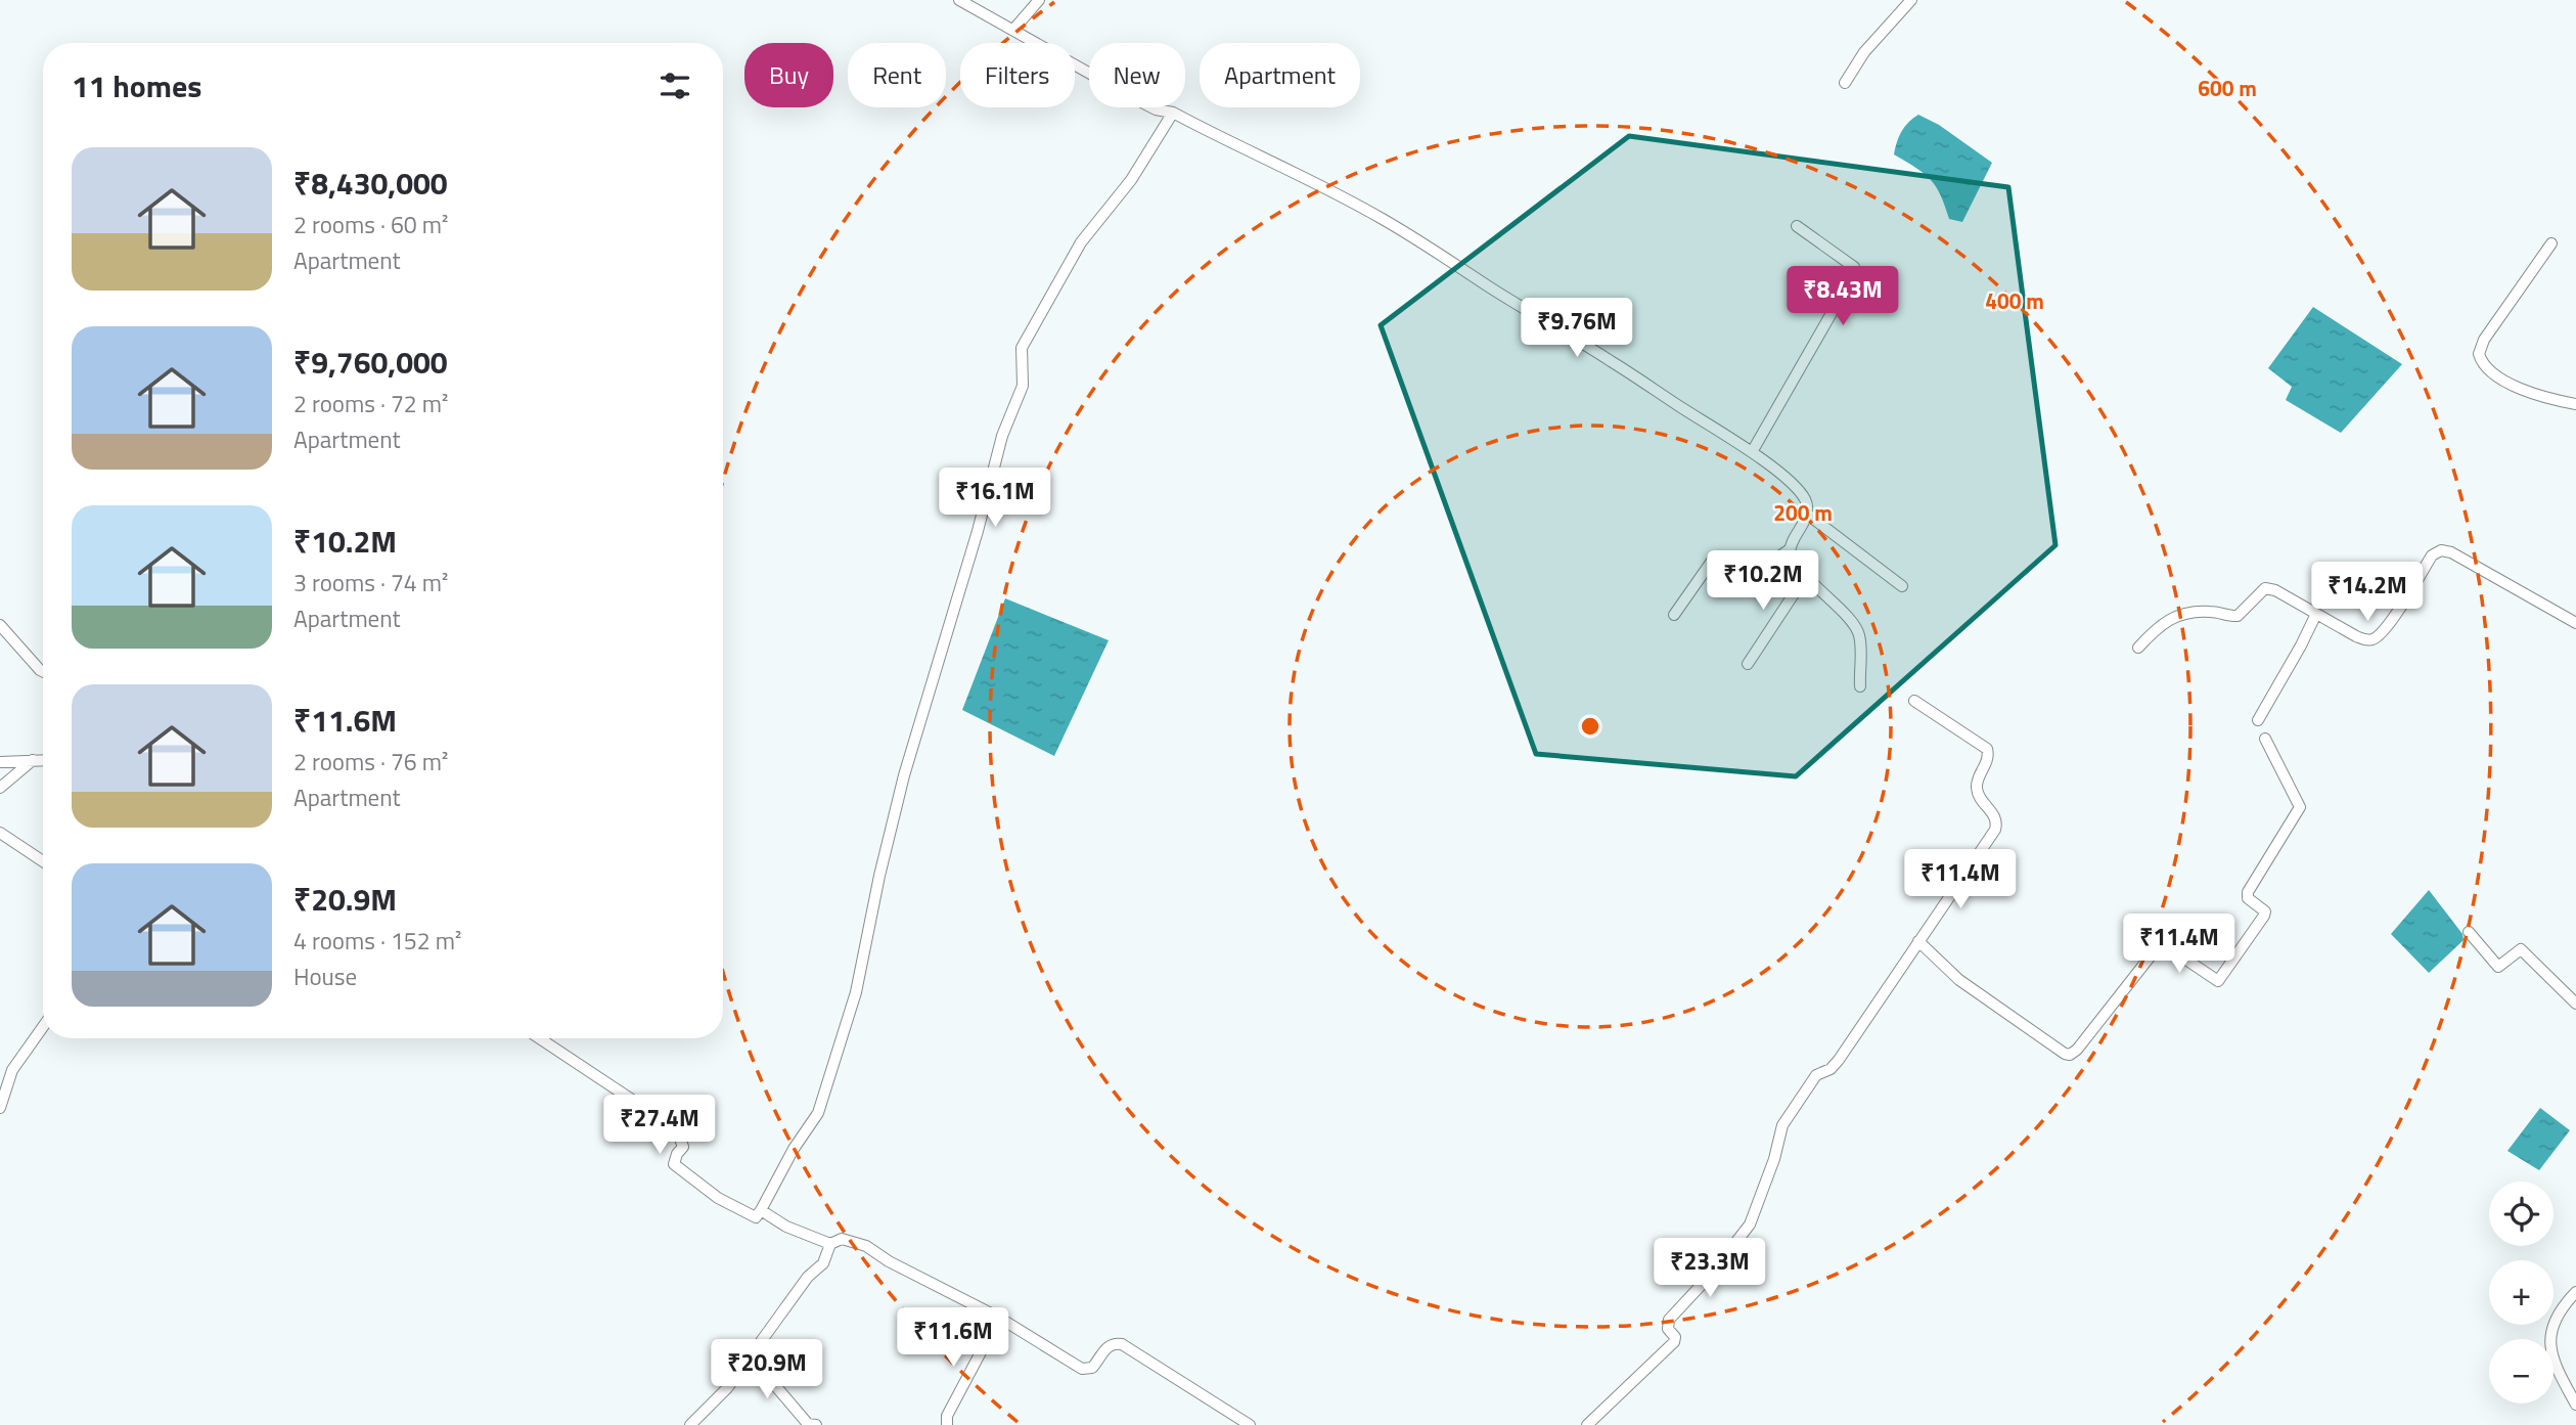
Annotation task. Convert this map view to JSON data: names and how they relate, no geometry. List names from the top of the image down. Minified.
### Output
{"page":{"chip":["Buy","Rent","Filters","New","Apartment"],"heading":"11 homes","list":[{"name":"₹8,430,000","note":"2 rooms · 60 m² · Apartment"},{"name":"₹9,760,000","note":"2 rooms · 72 m² · Apartment"},{"name":"₹10.2M","note":"3 rooms · 74 m² · Apartment"},{"name":"₹11.6M","note":"2 rooms · 76 m² · Apartment"},{"name":"₹20.9M","note":"4 rooms · 152 m² · House"}],"price":["₹8.43M","₹9.76M","₹16.1M","₹10.2M","₹14.2M","₹11.4M","₹11.4M","₹27.4M","₹23.3M","₹11.6M","₹20.9M"],"map_buttons":["+","−"]},"rings":["600 m","400 m","200 m"]}
